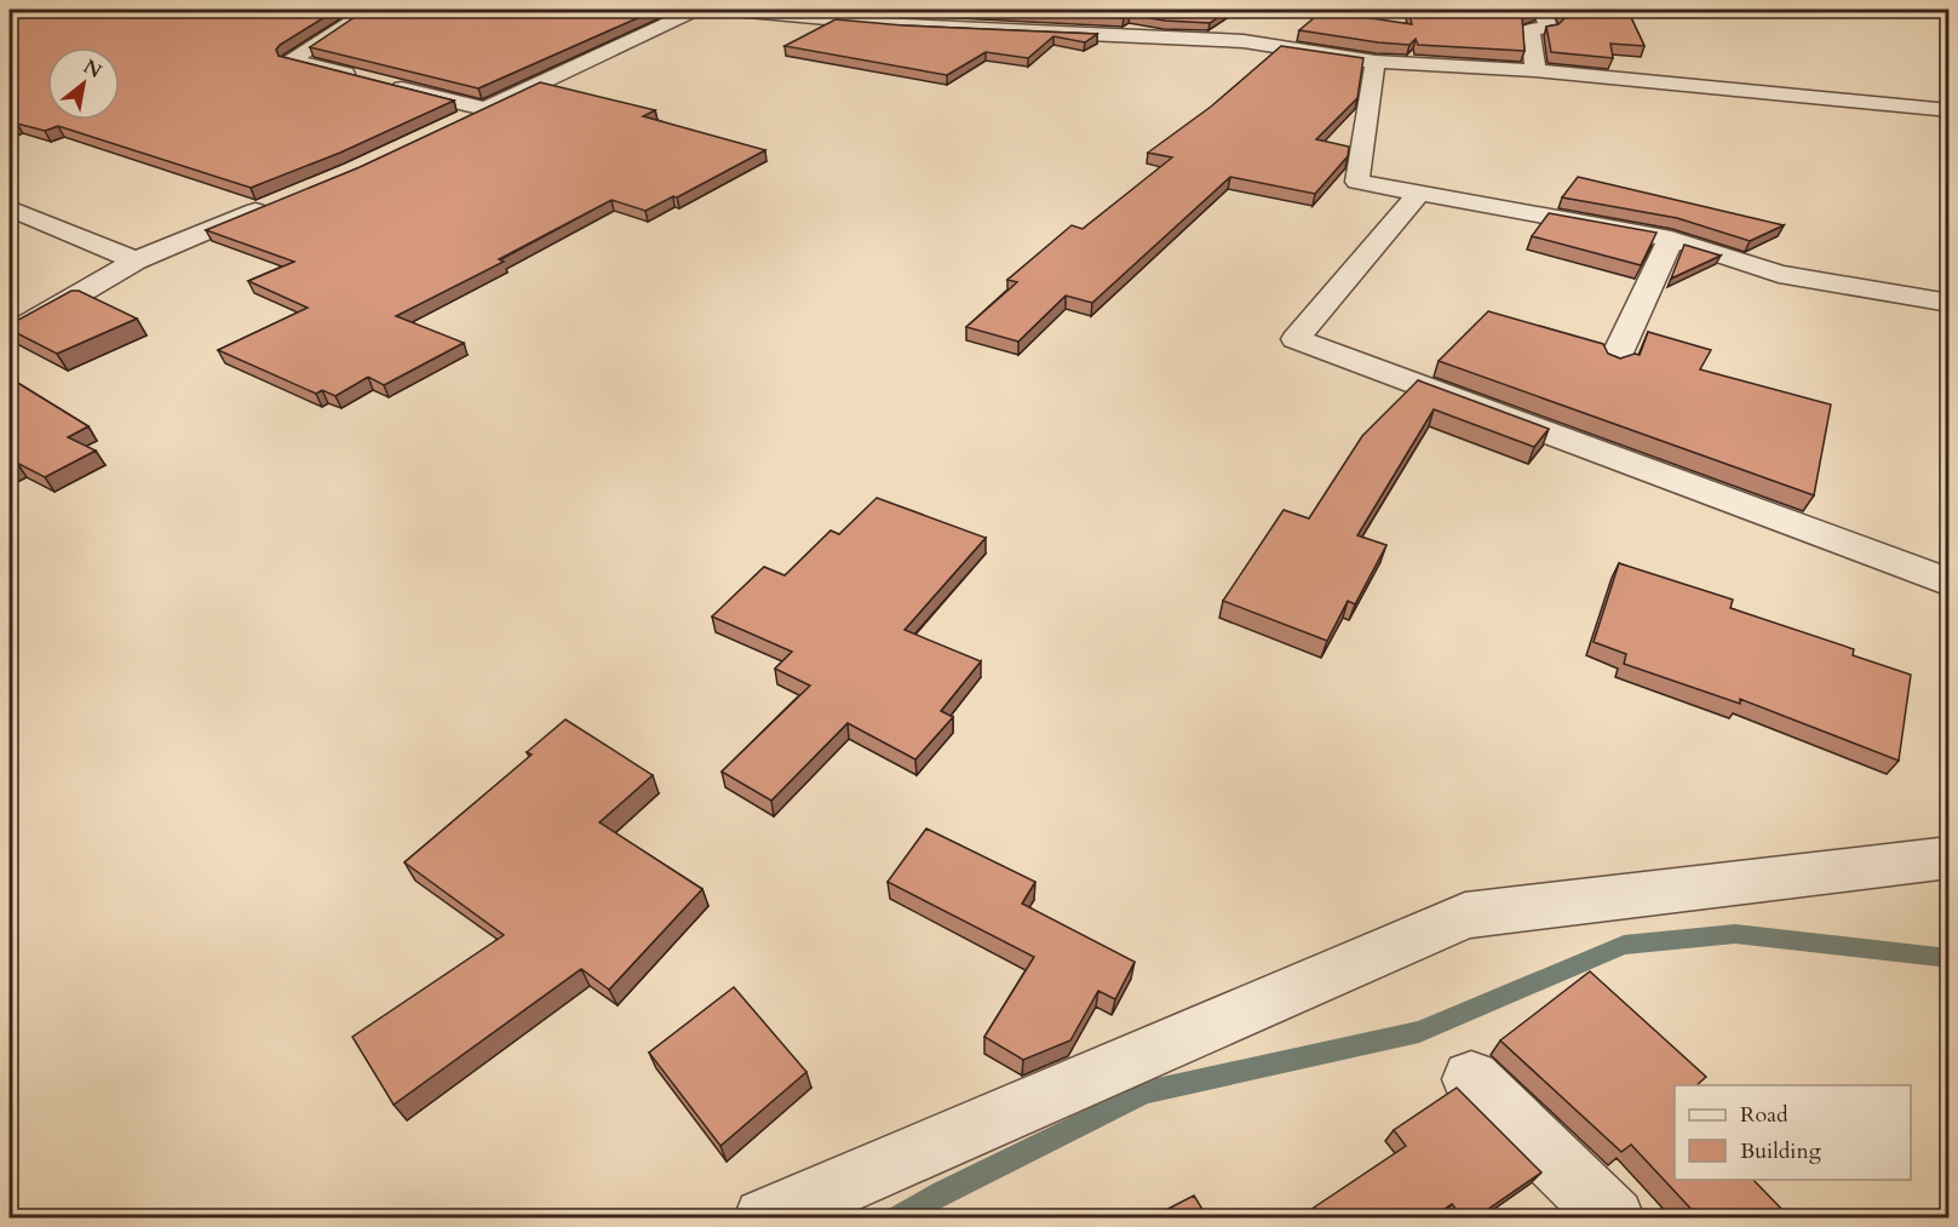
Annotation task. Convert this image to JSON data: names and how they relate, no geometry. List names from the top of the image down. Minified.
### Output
{"legend":["Road","Building"],"north":"top right"}
